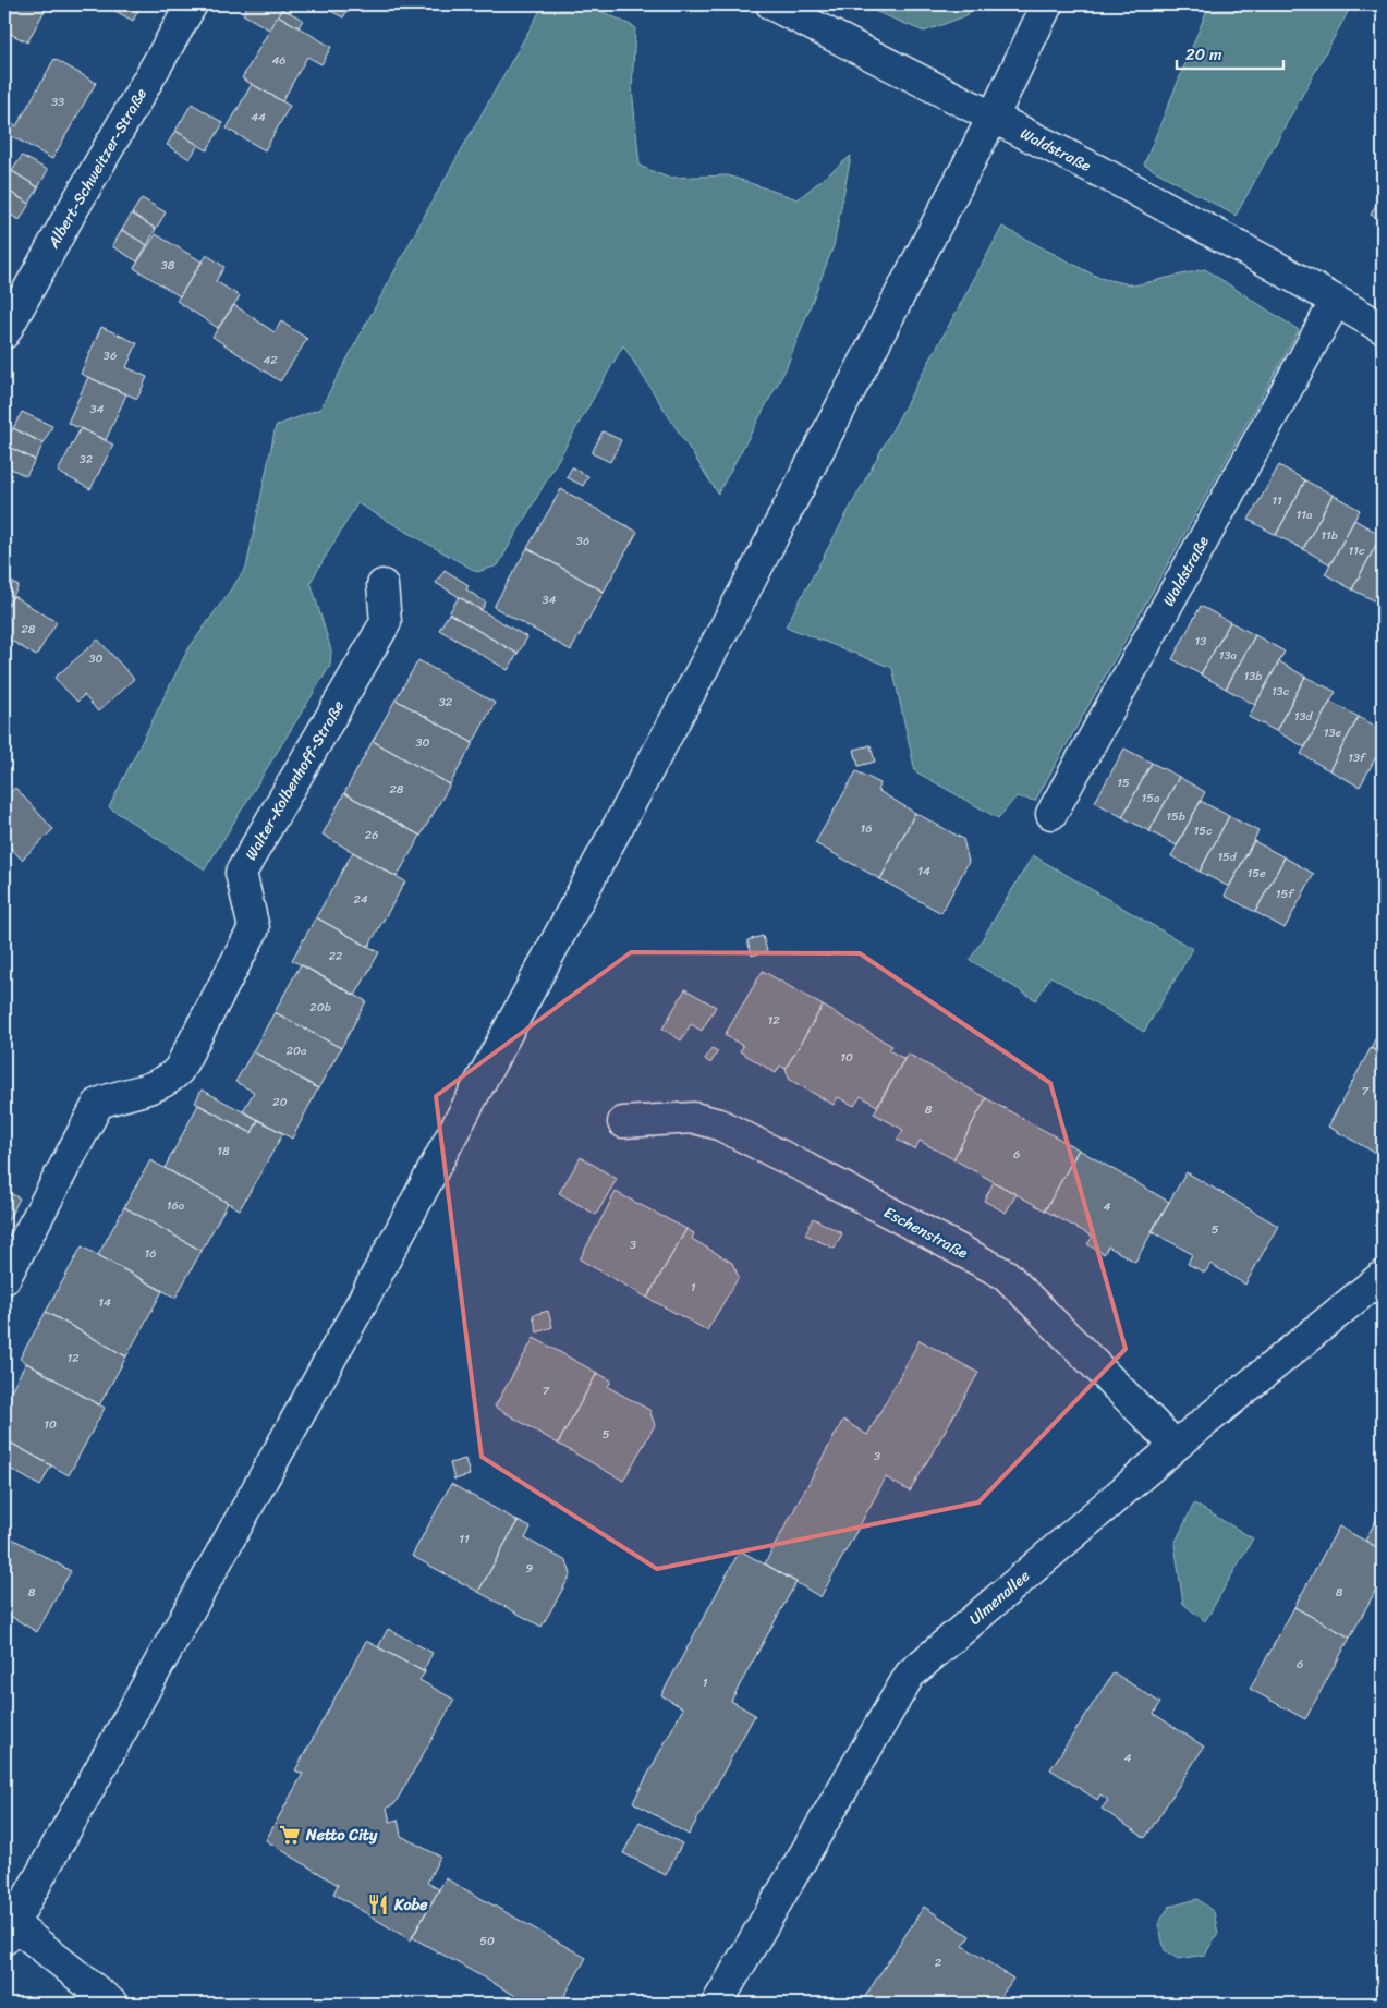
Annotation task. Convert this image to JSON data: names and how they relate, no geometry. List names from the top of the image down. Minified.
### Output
{"streets":{"street":["Waldstraße","Albert-Schweitzer-Straße","Walter-Kolbenhoff-Straße","Eschenstraße","Ulmenallee"]},"crossings":[["Eschenstraße","Ulmenallee"]],"places":{"supermarket":["Netto City"],"restaurant":["Kobe"]},"house_numbers":["46","33","44","38","36","42","34","32","11","11a","11b","36","11c","34","28","13","13a","30","13b","13c","32","13d","13e","30","13f","15","28","15a","15b","16","15c","26","15d","14","15e","15f","24","22","20b","12","20a","10","7","20","8","18","6","16a","4","5","3","16","1","14","12","7","10","5","3","11","9","8","8","6","1","4","50","2"],"scale_bar":"20 m"}
